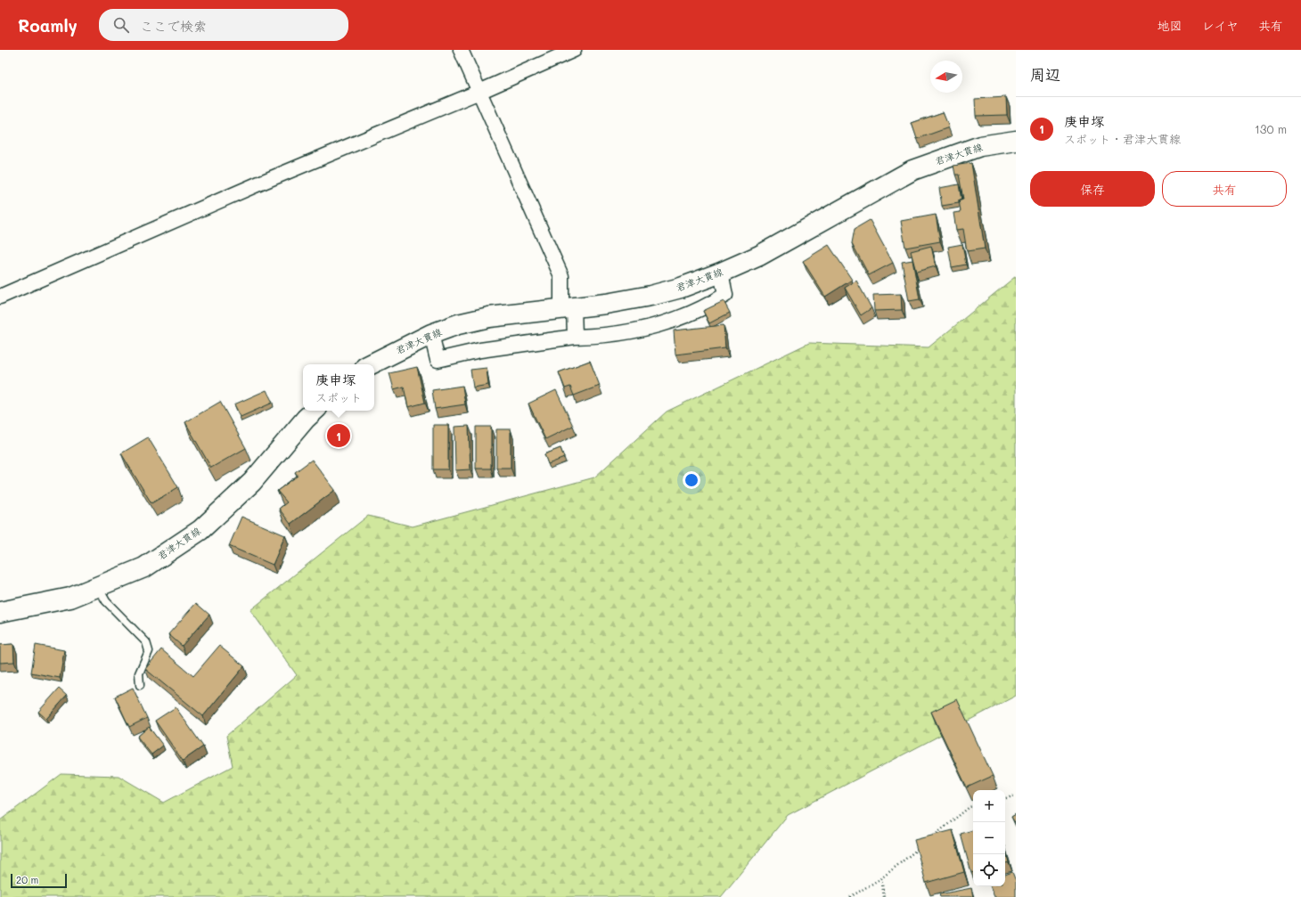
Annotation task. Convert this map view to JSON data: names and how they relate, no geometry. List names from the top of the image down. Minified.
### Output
{"streets":{"main road":["君津大貫線"]},"scale_bar":"20 m","north":"left","page":{"header":"Roamly","search":"ここで検索","nav":["地図","レイヤ","共有"],"heading":"周辺","list":[{"mark":"1","name":"庚申塚","note":"スポット · 君津大貫線","value":"130 m"}],"buttons":["保存","共有"],"popup":["庚申塚","スポット"],"pins":"1","map_buttons":["+","−"],"scale":"20 m"}}
